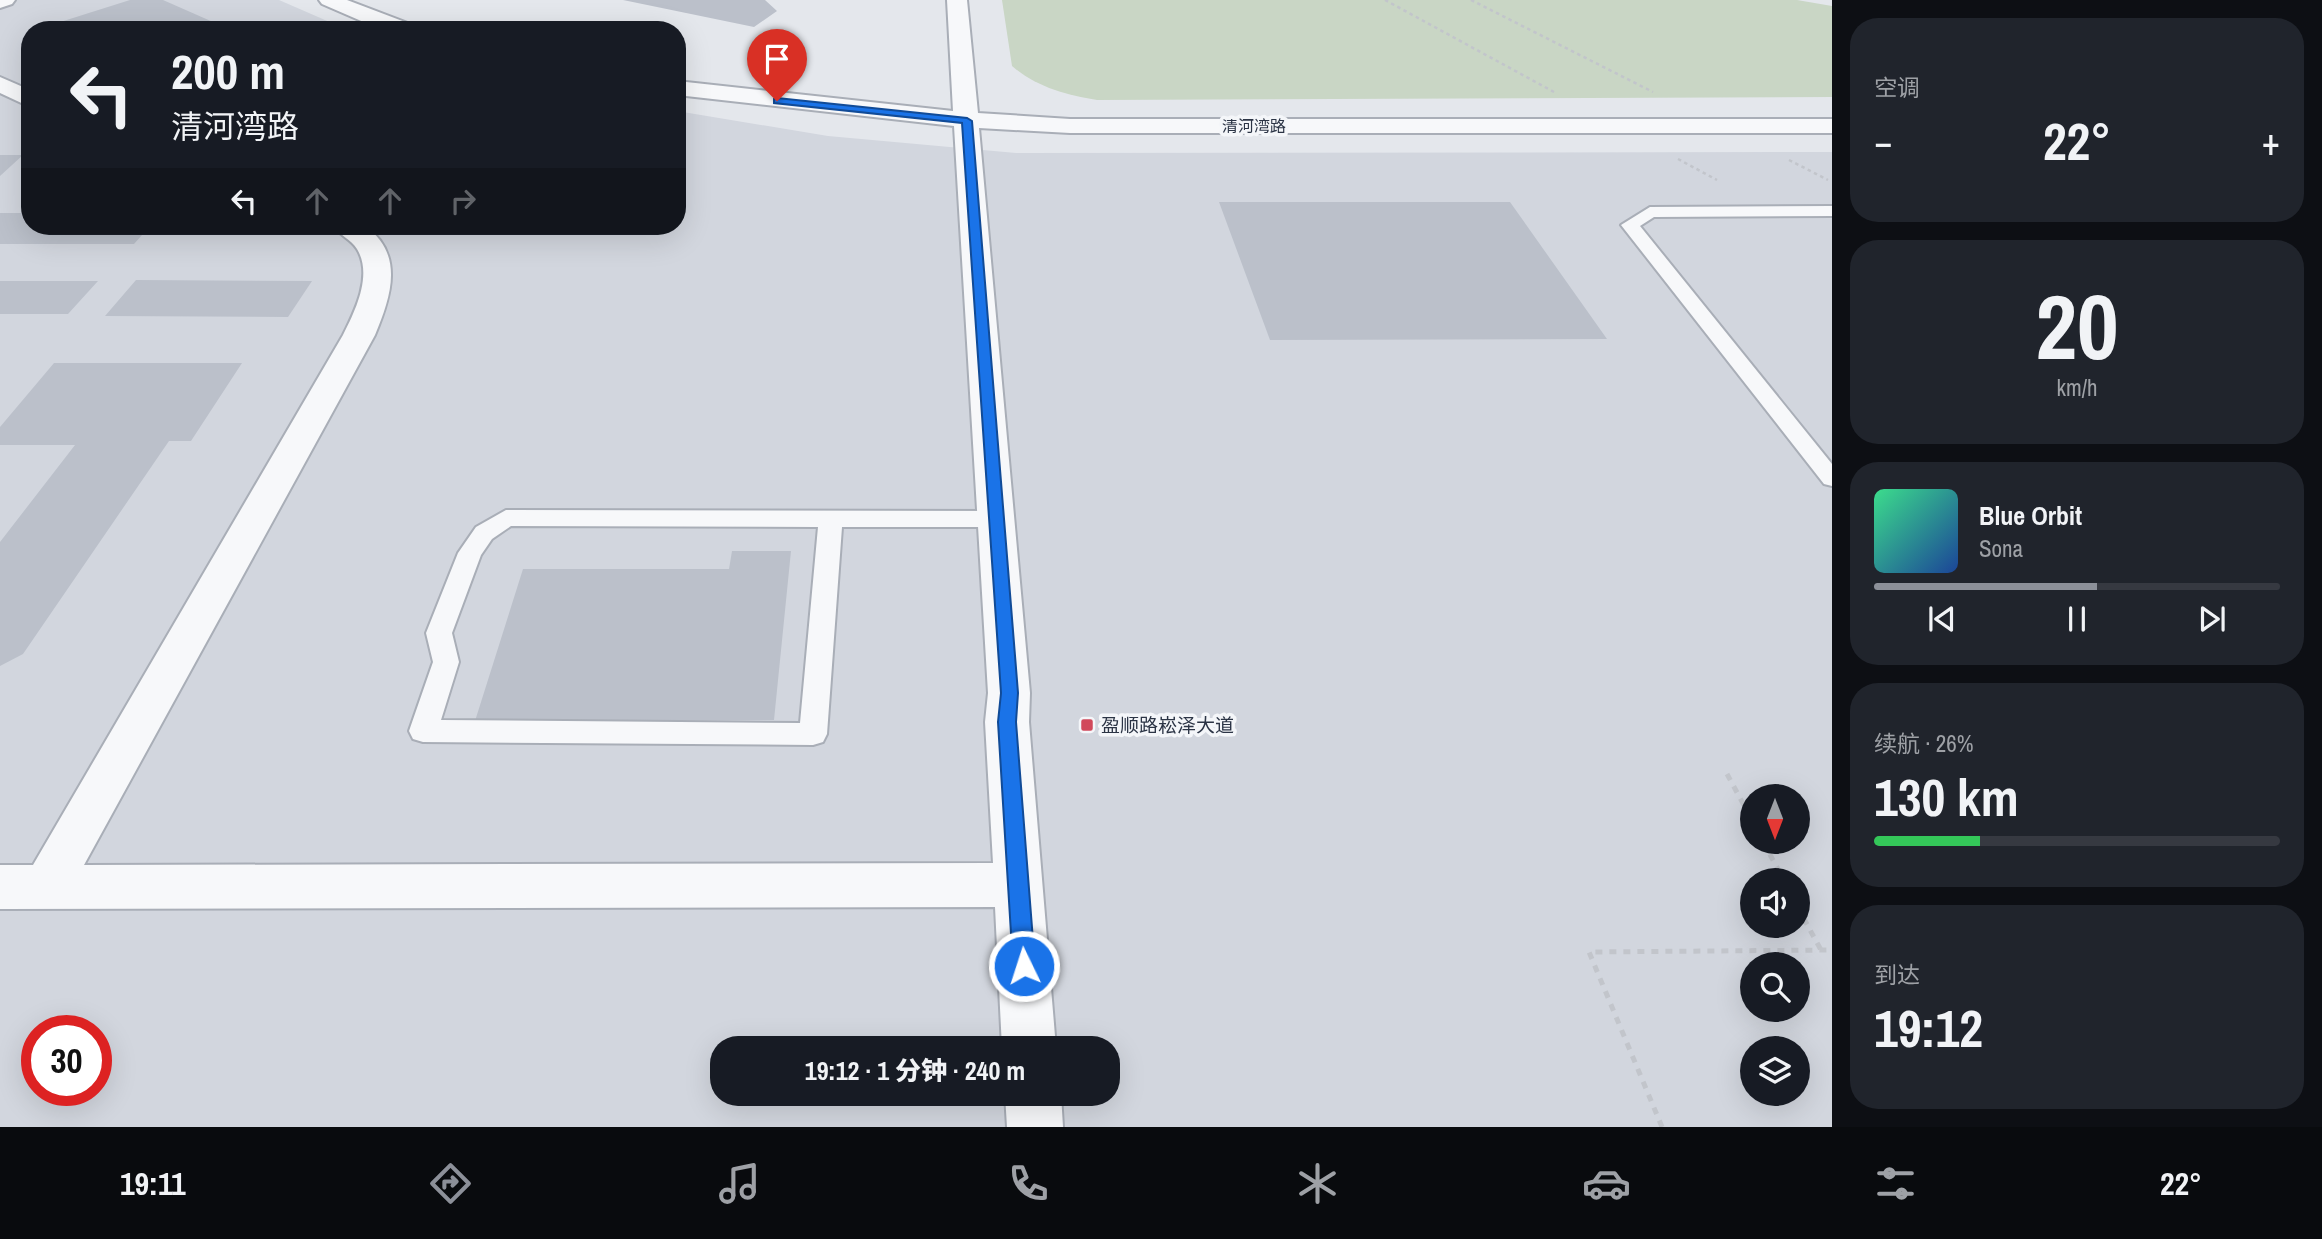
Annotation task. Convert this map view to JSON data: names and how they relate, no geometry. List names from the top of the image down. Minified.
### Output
{"streets":{"street":["清河湾路"]},"places":{"transit":["盈顺路崧泽大道"]},"north":"bottom","page":{"tile":["空调",["20","km/h"],["续航 · 26%","130 km"],["到达","19:12"]],"turn":["200 m","清河湾路"],"heat":["−","22°","+"],"song":["Blue Orbit","Sona"],"limit":"30","trip":"19:12 · 1 分钟 · 240 m","tabs":["19:11","22°"]}}
